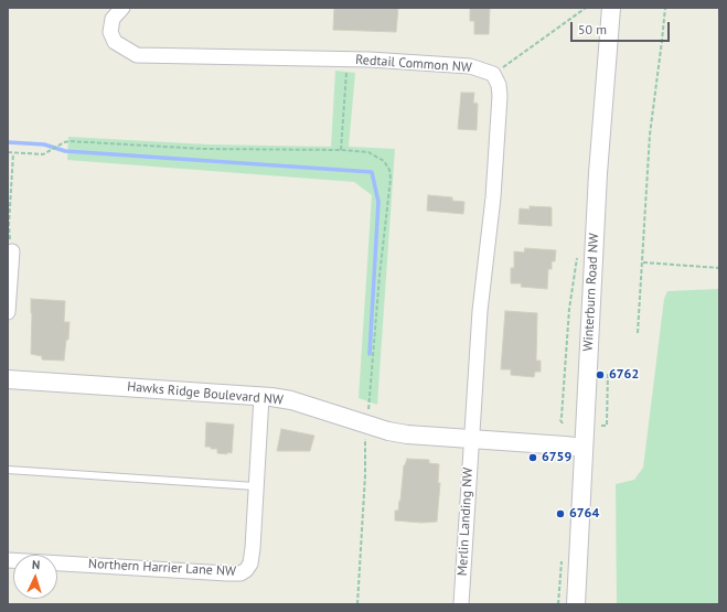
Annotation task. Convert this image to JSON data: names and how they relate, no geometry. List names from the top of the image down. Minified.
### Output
{"streets":{"street":["Redtail Common NW","Winterburn Road NW","Hawks Ridge Boulevard NW","Merlin Landing NW","Northern Harrier Lane NW"]},"crossings":[["Winterburn Road NW","Hawks Ridge Boulevard NW"],["Hawks Ridge Boulevard NW","Merlin Landing NW"],["Hawks Ridge Boulevard NW","Northern Harrier Lane NW"]],"places":["6762","6759","6764"],"scale_bar":"50 m","north":"top"}
